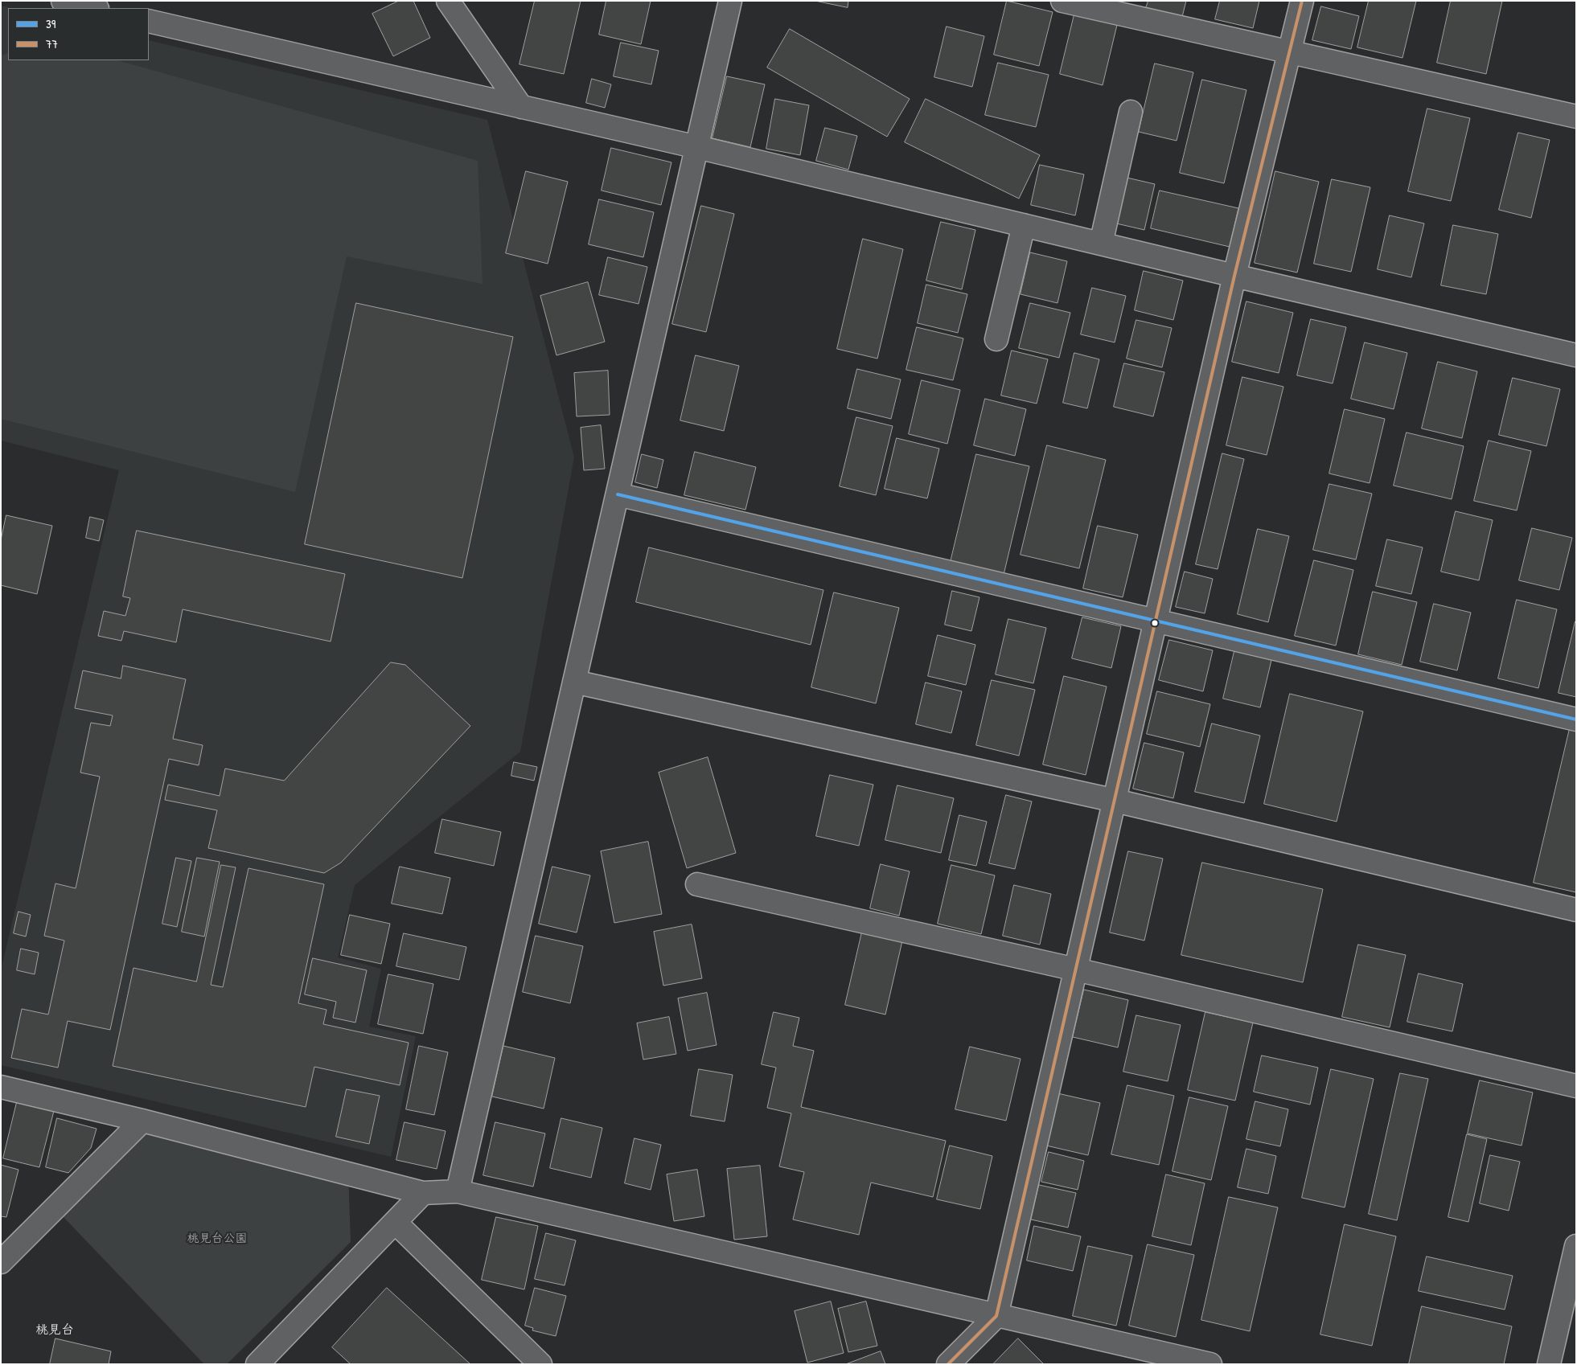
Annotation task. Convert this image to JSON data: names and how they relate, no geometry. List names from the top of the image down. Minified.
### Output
{"districts":["桃見台"],"parks":["桃見台公園"],"lines":["transit line 77","transit line 39"],"legend":["39","77"]}
